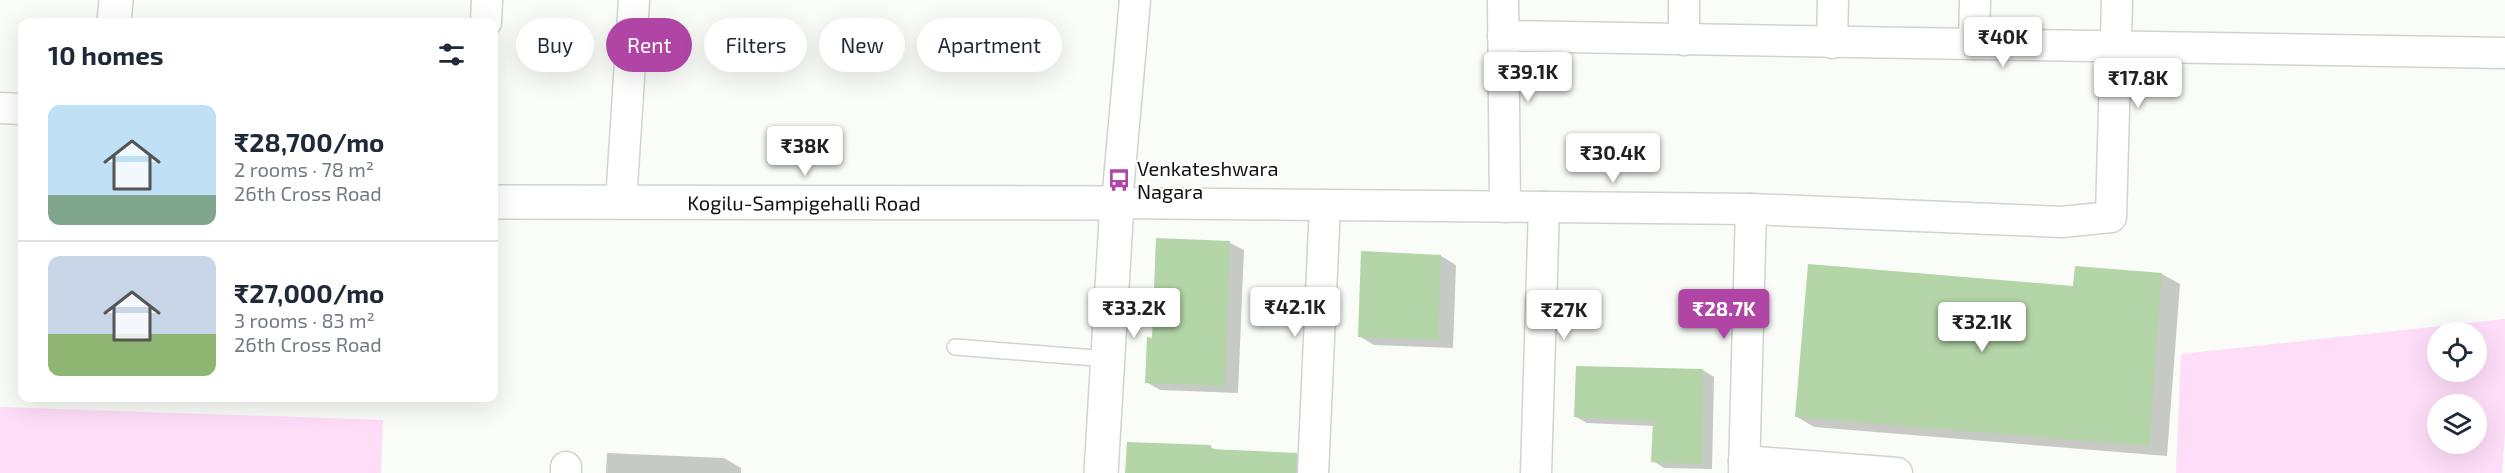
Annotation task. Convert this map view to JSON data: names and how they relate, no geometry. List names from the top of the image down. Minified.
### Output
{"streets":{"street":["Kogilu-Sampigehalli Road"]},"places":{"bus stop":["Venkateshwara Nagara"]},"page":{"price":["₹40K","₹39.1K","₹17.8K","₹38K","₹30.4K","₹42.1K","₹33.2K","₹28.7K","₹27K","₹32.1K"],"chip":["Buy","Rent","Filters","New","Apartment"],"heading":"10 homes","list":[{"name":"₹28,700/mo","note":"2 rooms · 78 m² · 26th Cross Road"},{"name":"₹27,000/mo","note":"3 rooms · 83 m² · 26th Cross Road"}]}}
